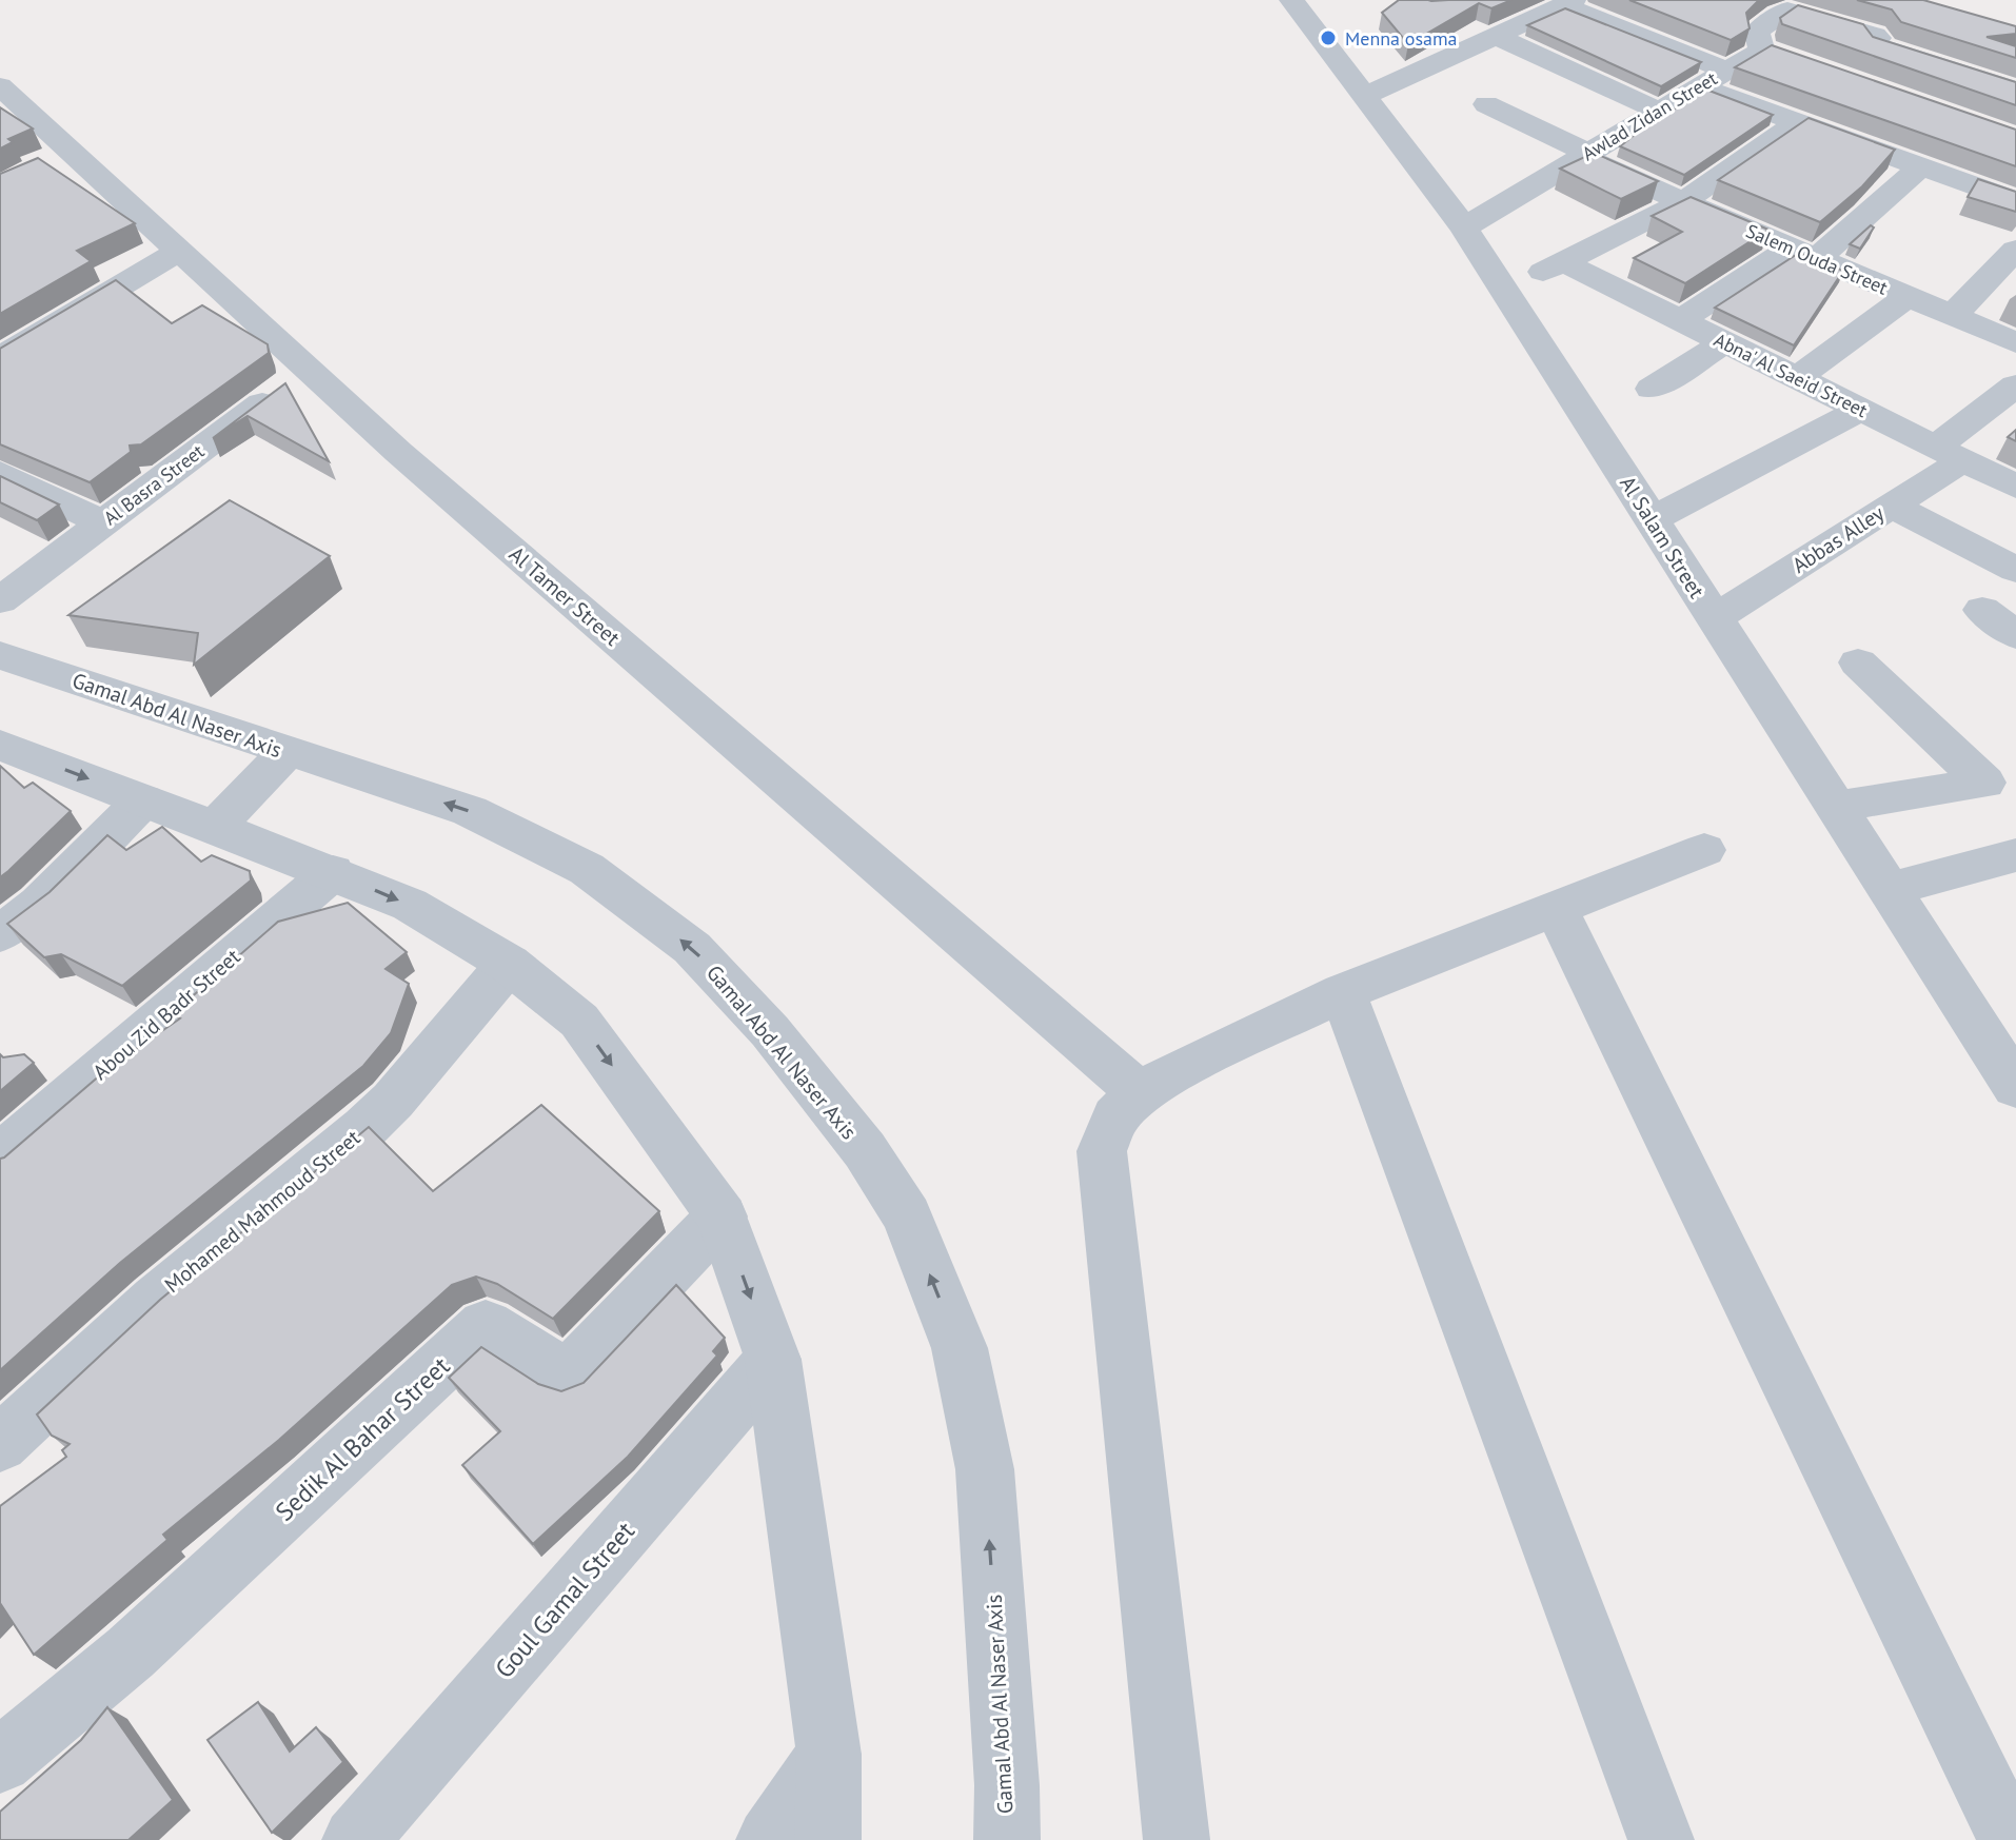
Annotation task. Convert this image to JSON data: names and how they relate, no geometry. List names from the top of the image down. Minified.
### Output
{"streets":{"street":["Awlad Zidan Street","Salem Ouda Street","Abna' Al Saeid Street","Al Basra Street","Al Salam Street","Abbas Alley","Al Tamer Street","Gamal Abd Al Naser Axis","Abou Zid Badr Street","Mohamed Mahmoud Street","Sedik Al Bahar Street","Goul Gamal Street"]},"crossings":[["Awlad Zidan Street","Salem Ouda Street"],["Awlad Zidan Street","Al Salam Street"],["Abna' Al Saeid Street","Abbas Alley"],["Al Basra Street","Al Tamer Street"],["Al Salam Street","Abbas Alley"]],"places":["Menna osama"]}
